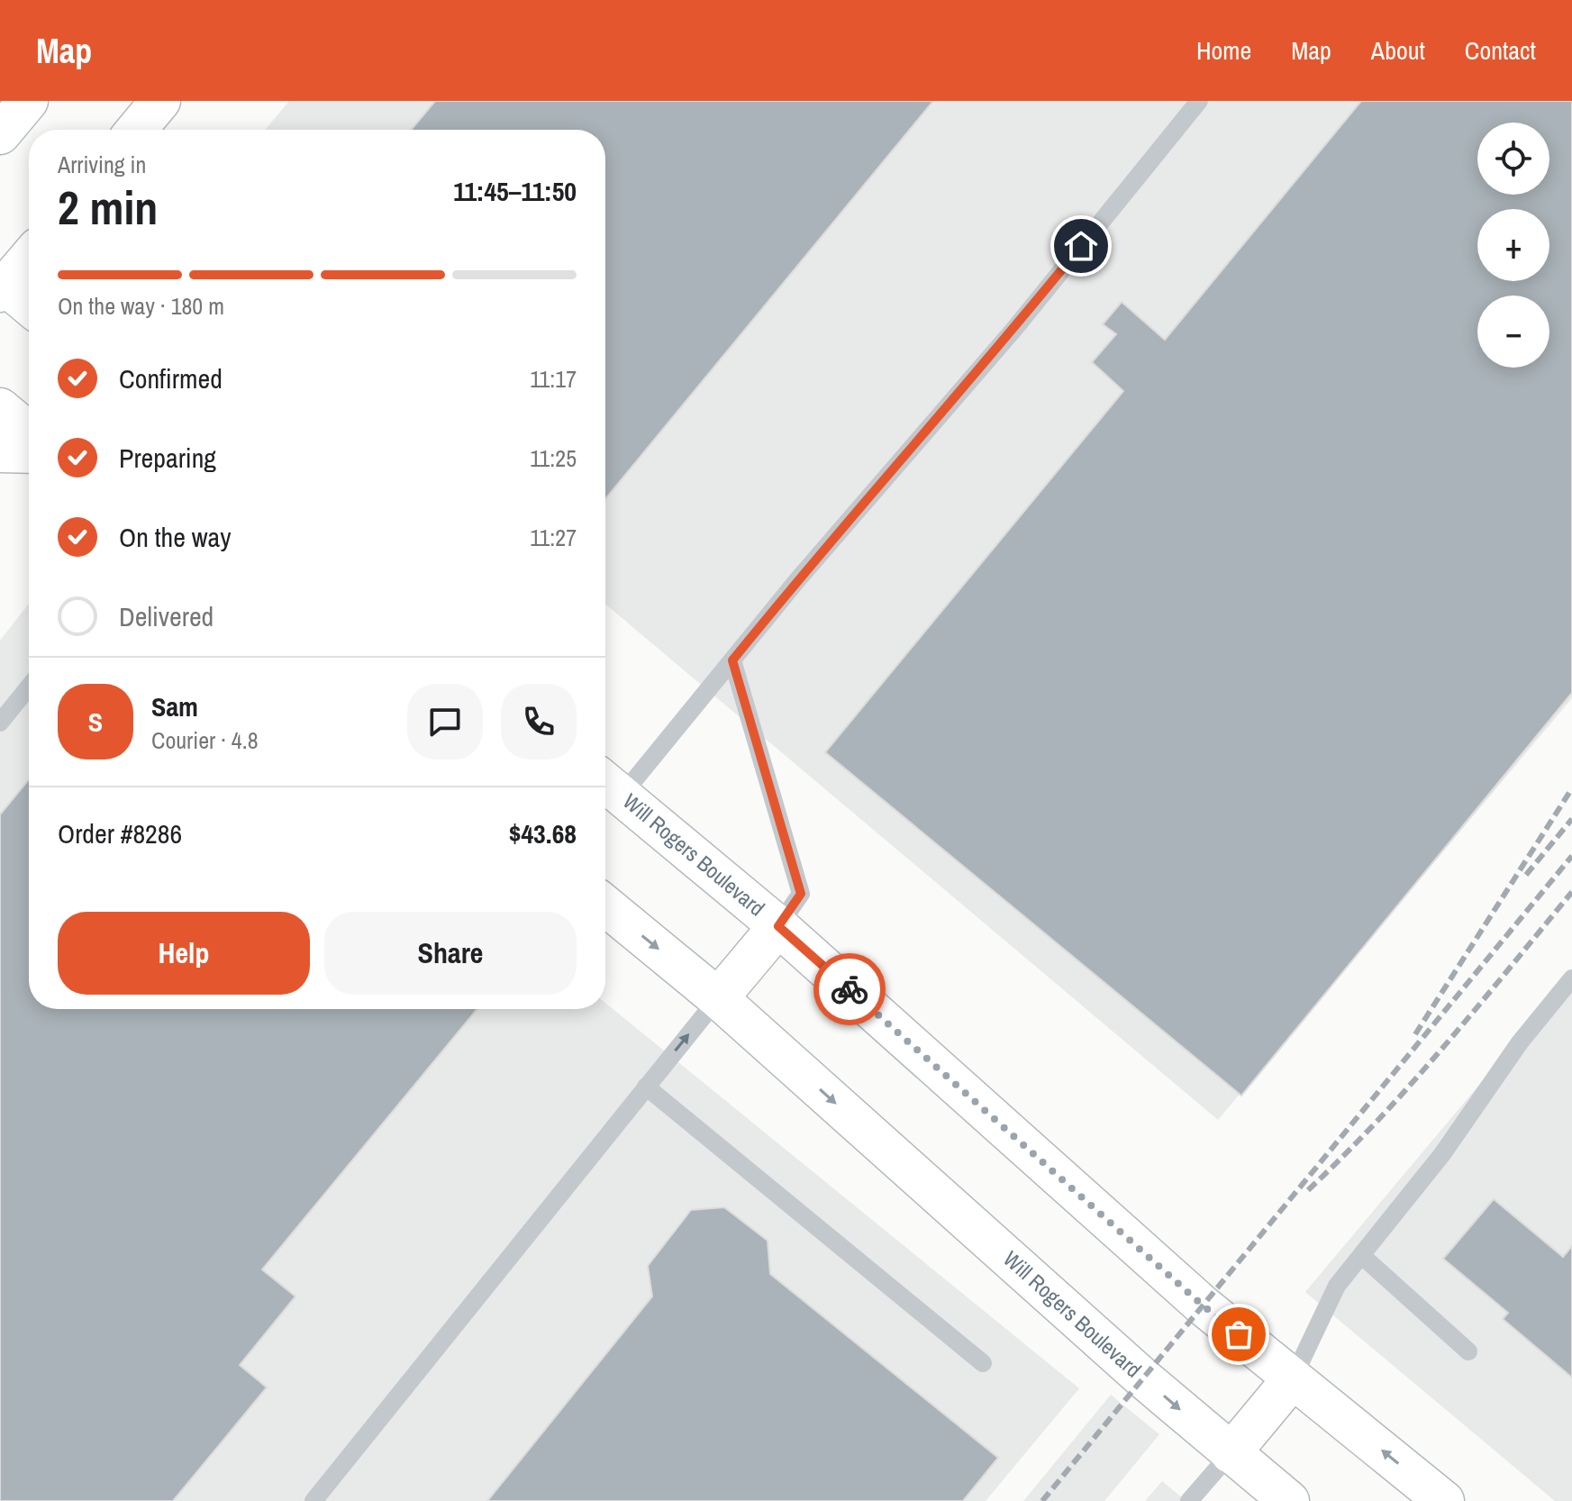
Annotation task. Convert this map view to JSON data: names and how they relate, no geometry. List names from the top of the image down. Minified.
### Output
{"streets":{"main road":["Will Rogers Boulevard"]},"page":{"header":"Map","nav":["Home","Map","About","Contact"],"map_buttons":["+","−"],"heading":["2 min","Arriving in","11:45–11:50"],"panel":["Sam","Courier · 4.8","Order #8286","$43.68"],"bar":"On the way · 180 m","list":[["Confirmed","11:17"],["Preparing","11:25"],["On the way","11:27"],"Delivered"],"round":"S","buttons":["Help","Share"]}}
